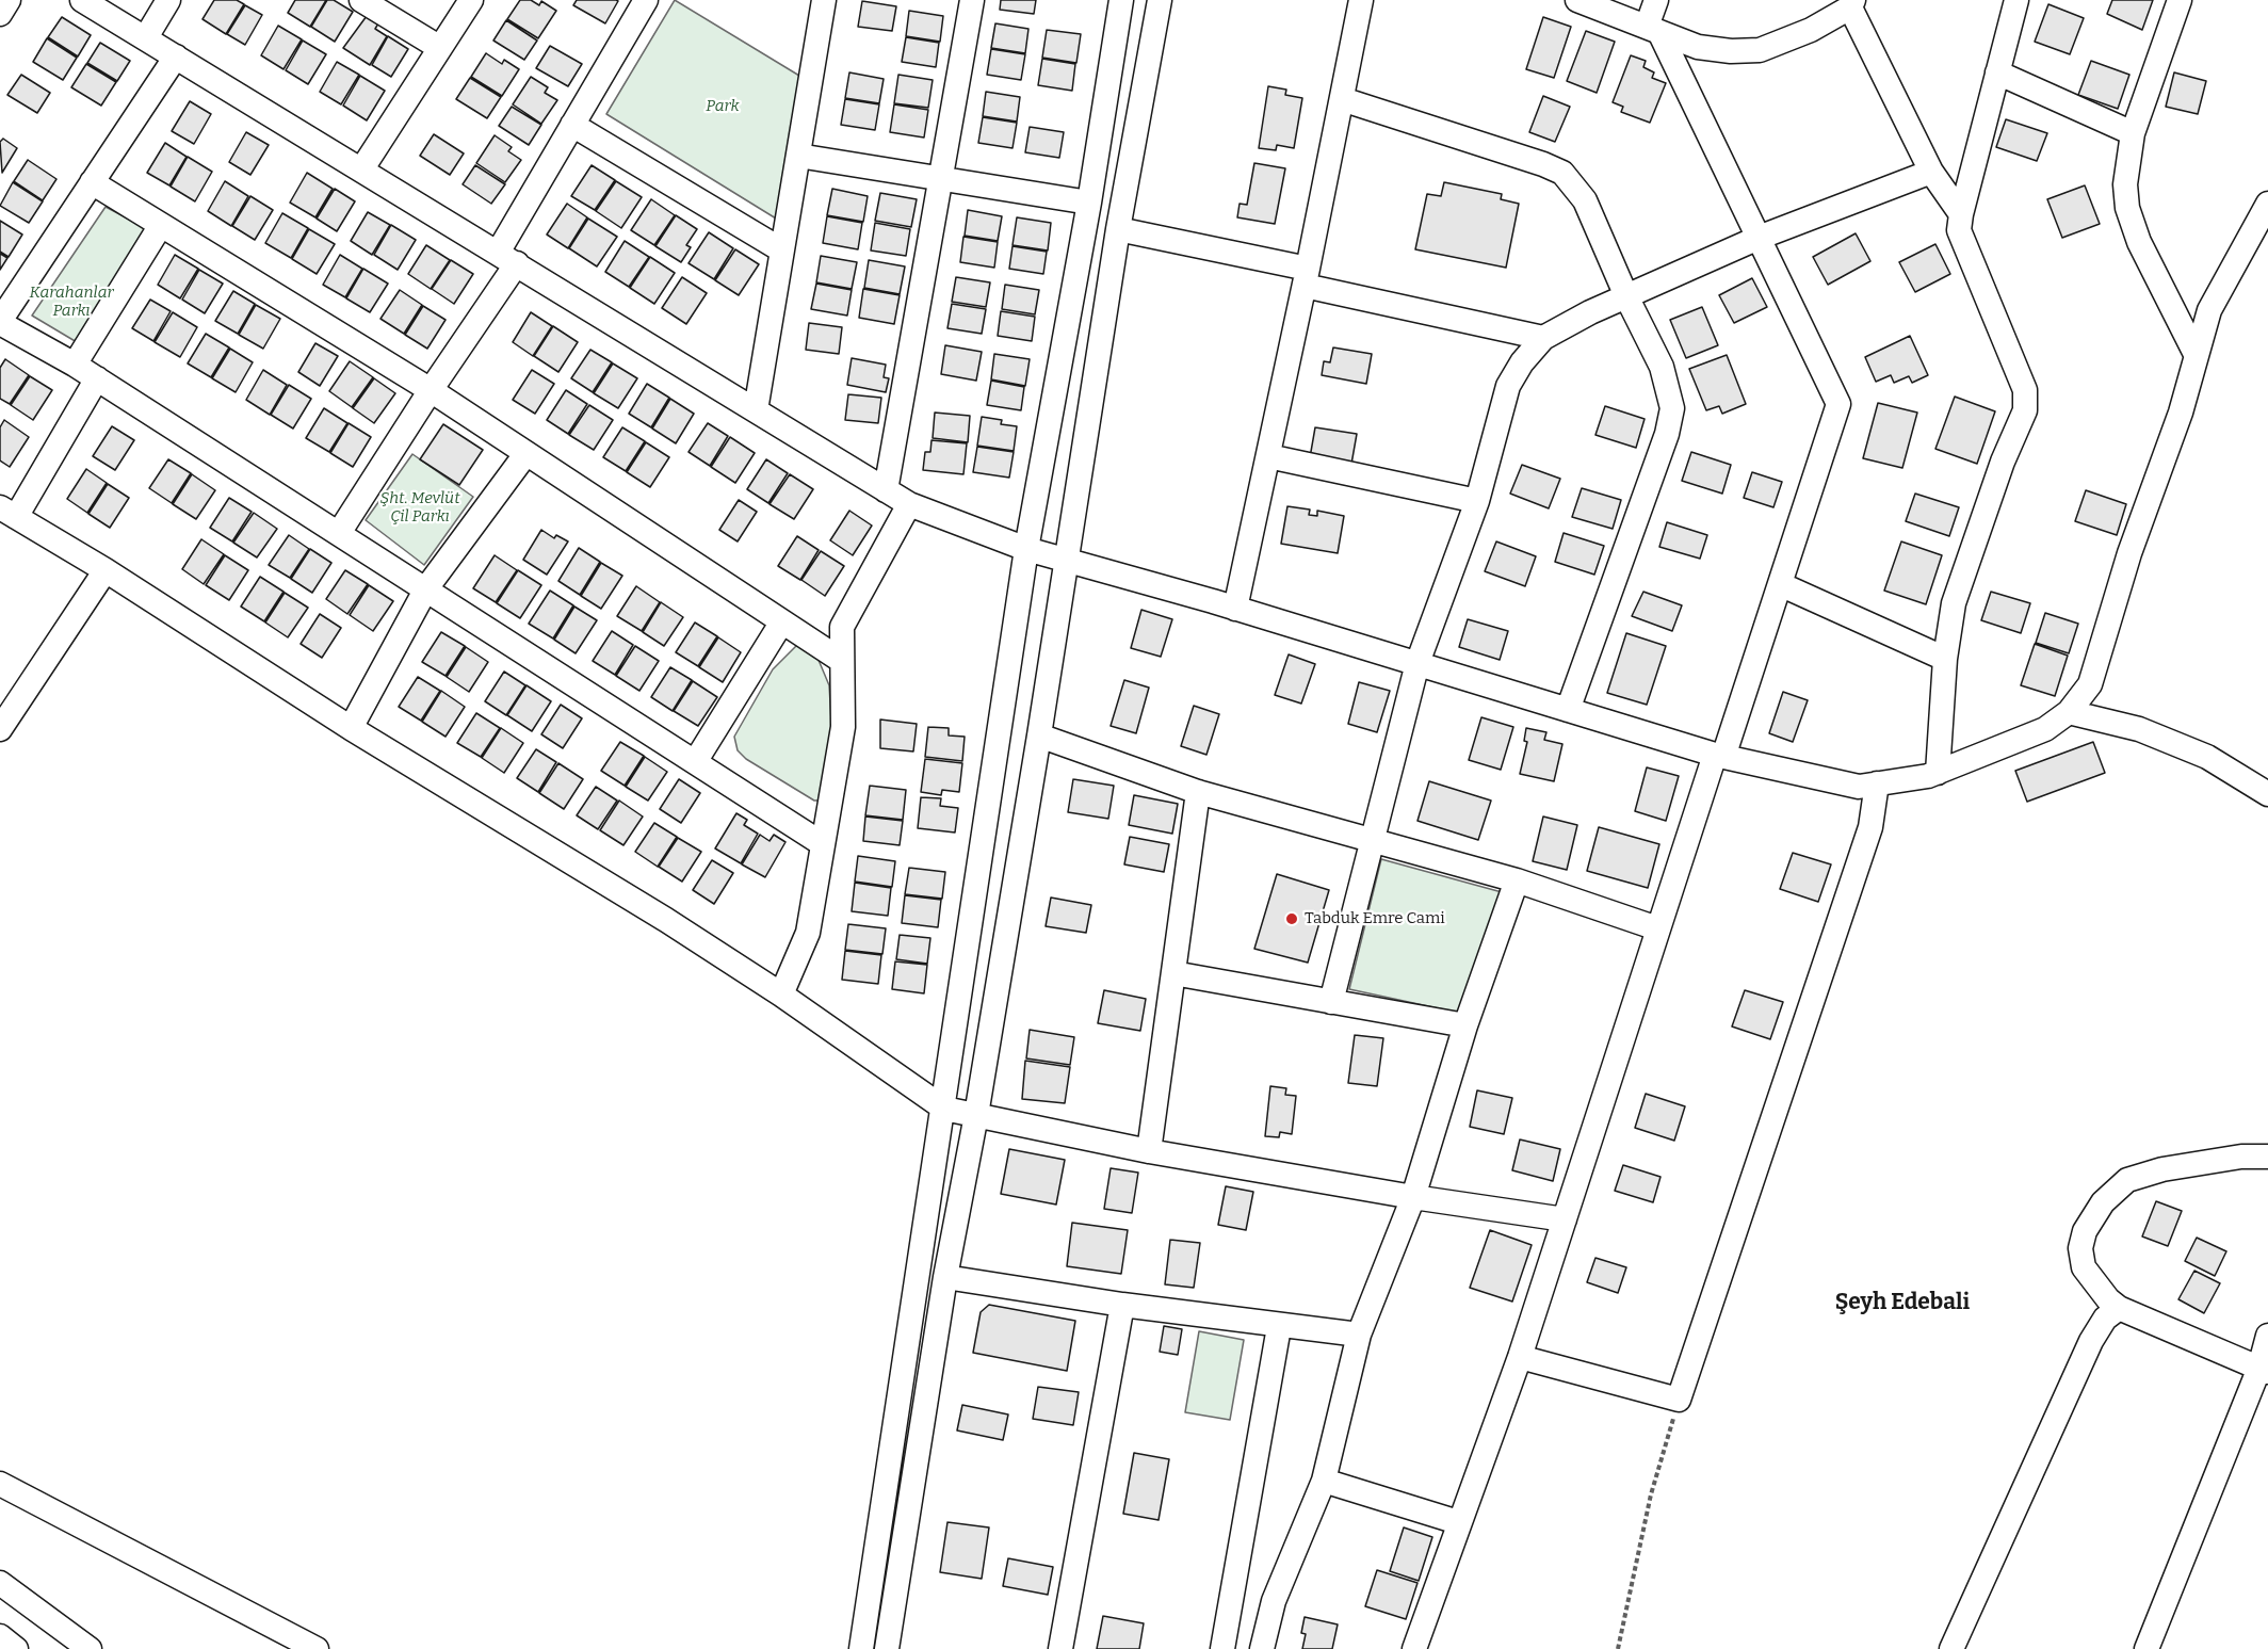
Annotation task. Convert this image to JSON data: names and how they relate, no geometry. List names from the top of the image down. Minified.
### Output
{"districts":["Şeyh Edebali"],"parks":["Park","Karahanlar Parkı","Şht. Mevlüt Çil Parkı"],"places":["Tabduk Emre Cami"]}
